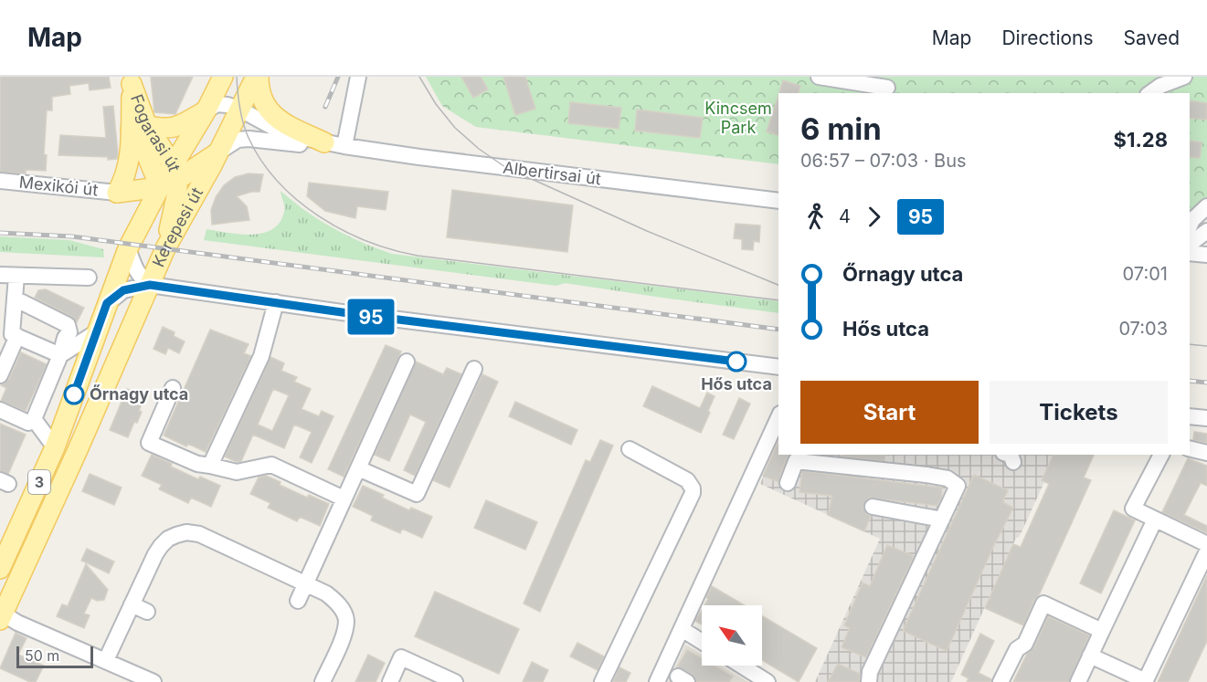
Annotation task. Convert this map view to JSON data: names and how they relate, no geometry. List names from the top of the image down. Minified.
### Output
{"streets":{"main road":["Fogarasi út","Kerepesi út","3"],"street":["Albertirsai út","Mexikói út"]},"crossings":[["Fogarasi út","Kerepesi út"],["Fogarasi út","3"],["Albertirsai út","Kerepesi út"],["Albertirsai út","3"]],"parks":["Kincsem Park"],"places":["Hős utca","Őrnagy utca"],"lines":["bus line 95"],"scale_bar":"50 m","north":"top left","page":{"header":"Map","nav":["Map","Directions","Saved"],"on_map":"95","heading":["6 min","06:57 – 07:03 · Bus","$1.28"],"legs":["4","95"],"list":[{"name":"Őrnagy utca","value":"07:01"},{"name":"Hős utca","value":"07:03"}],"buttons":["Start","Tickets"],"scale":"50 m"}}
